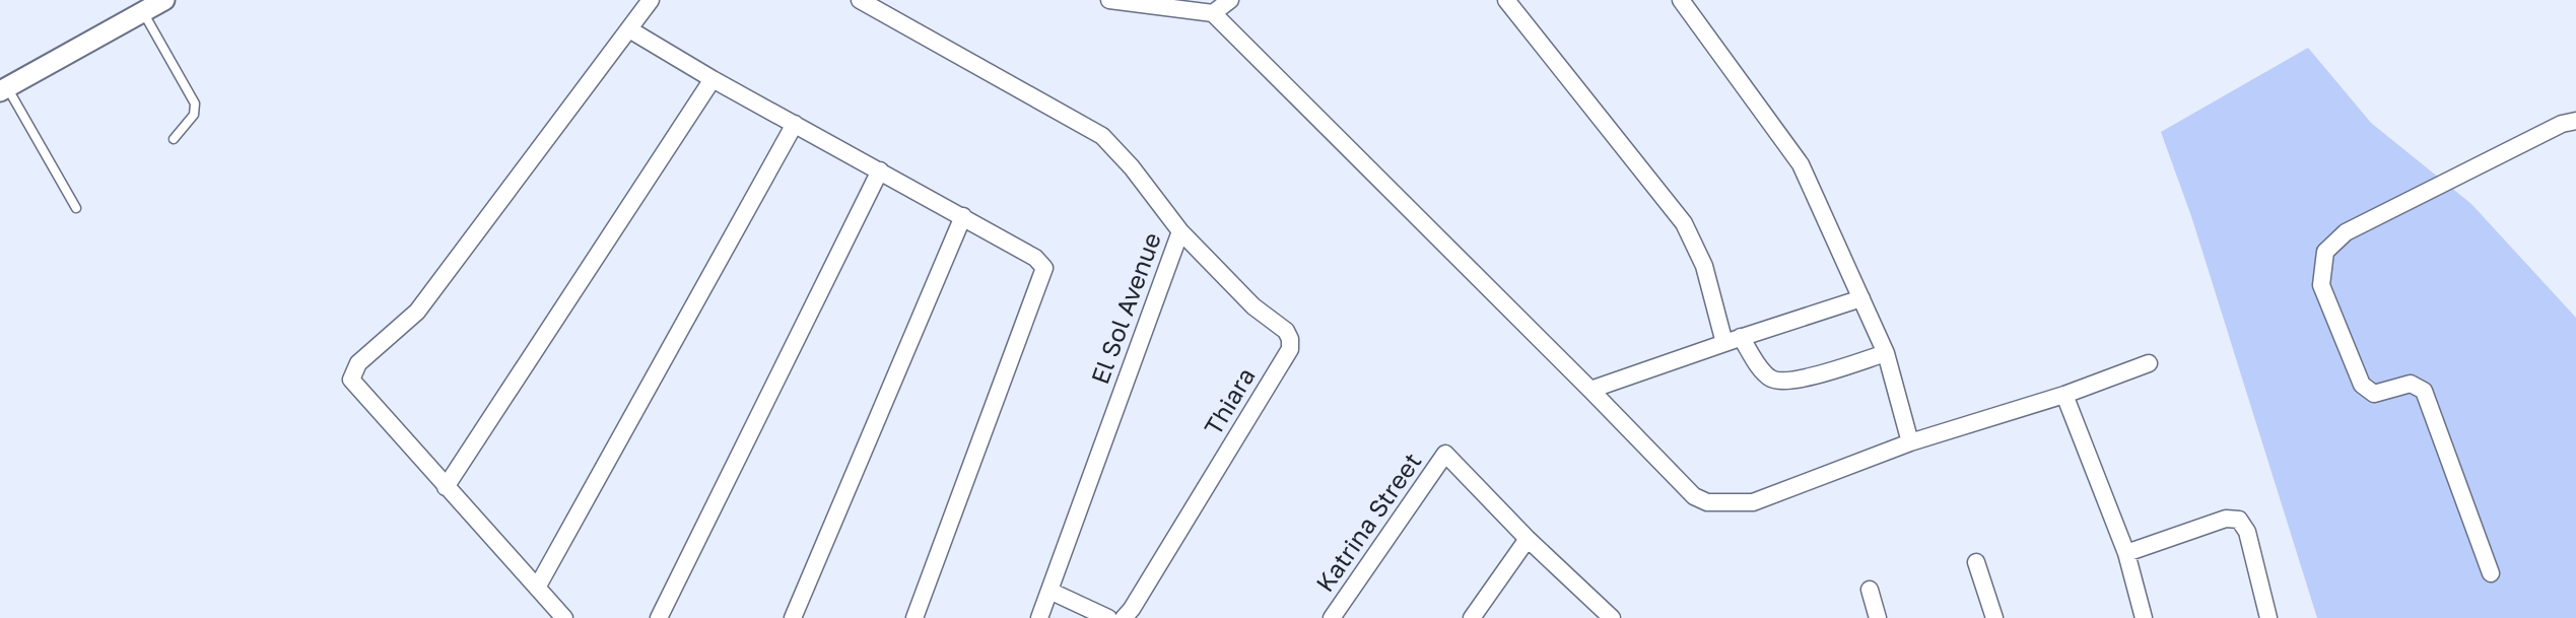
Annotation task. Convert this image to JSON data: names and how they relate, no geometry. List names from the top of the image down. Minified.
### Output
{"streets":{"street":["El Sol Avenue","Thiara"]},"crossings":[["El Sol Avenue","Thiara"]]}
